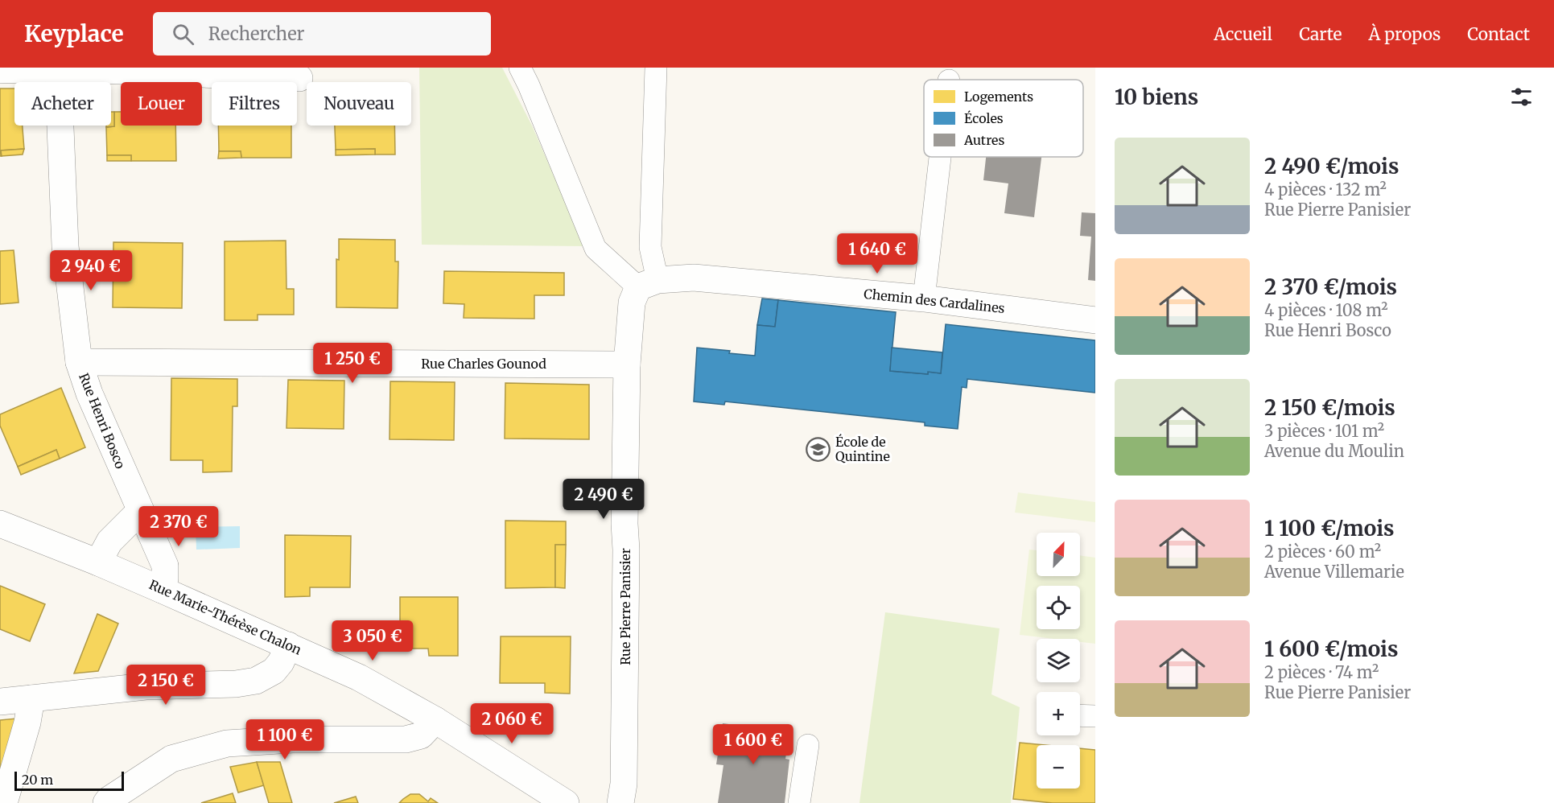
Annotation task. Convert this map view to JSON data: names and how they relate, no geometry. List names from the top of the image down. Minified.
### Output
{"streets":{"street":["Chemin des Cardalines","Rue Charles Gounod","Rue Henri Bosco","Rue Pierre Panisier","Rue Marie-Thérèse Chalon"]},"crossings":[["Chemin des Cardalines","Rue Pierre Panisier"],["Rue Charles Gounod","Rue Henri Bosco"],["Rue Charles Gounod","Rue Pierre Panisier"],["Rue Henri Bosco","Rue Marie-Thérèse Chalon"]],"places":{"school or university":["École de Quintine"]},"legend":["Logements","Écoles","Autres"],"scale_bar":"20 m","north":"top right","page":{"header":"Keyplace","search":"Rechercher","nav":["Accueil","Carte","À propos","Contact"],"heading":"10 biens","chip":["Acheter","Louer","Filtres","Nouveau"],"list":[{"name":"2 490 €/mois","note":"4 pièces · 132 m² · Rue Pierre Panisier"},{"name":"2 370 €/mois","note":"4 pièces · 108 m² · Rue Henri Bosco"},{"name":"2 150 €/mois","note":"3 pièces · 101 m² · Avenue du Moulin"},{"name":"1 100 €/mois","note":"2 pièces · 60 m² · Avenue Villemarie"},{"name":"1 600 €/mois","note":"2 pièces · 74 m² · Rue Pierre Panisier"}],"price":["1 640 €","2 940 €","1 250 €","2 490 €","2 370 €","3 050 €","2 150 €","2 060 €","1 100 €","1 600 €"],"map_buttons":["+","−"],"scale":"20 m"}}
